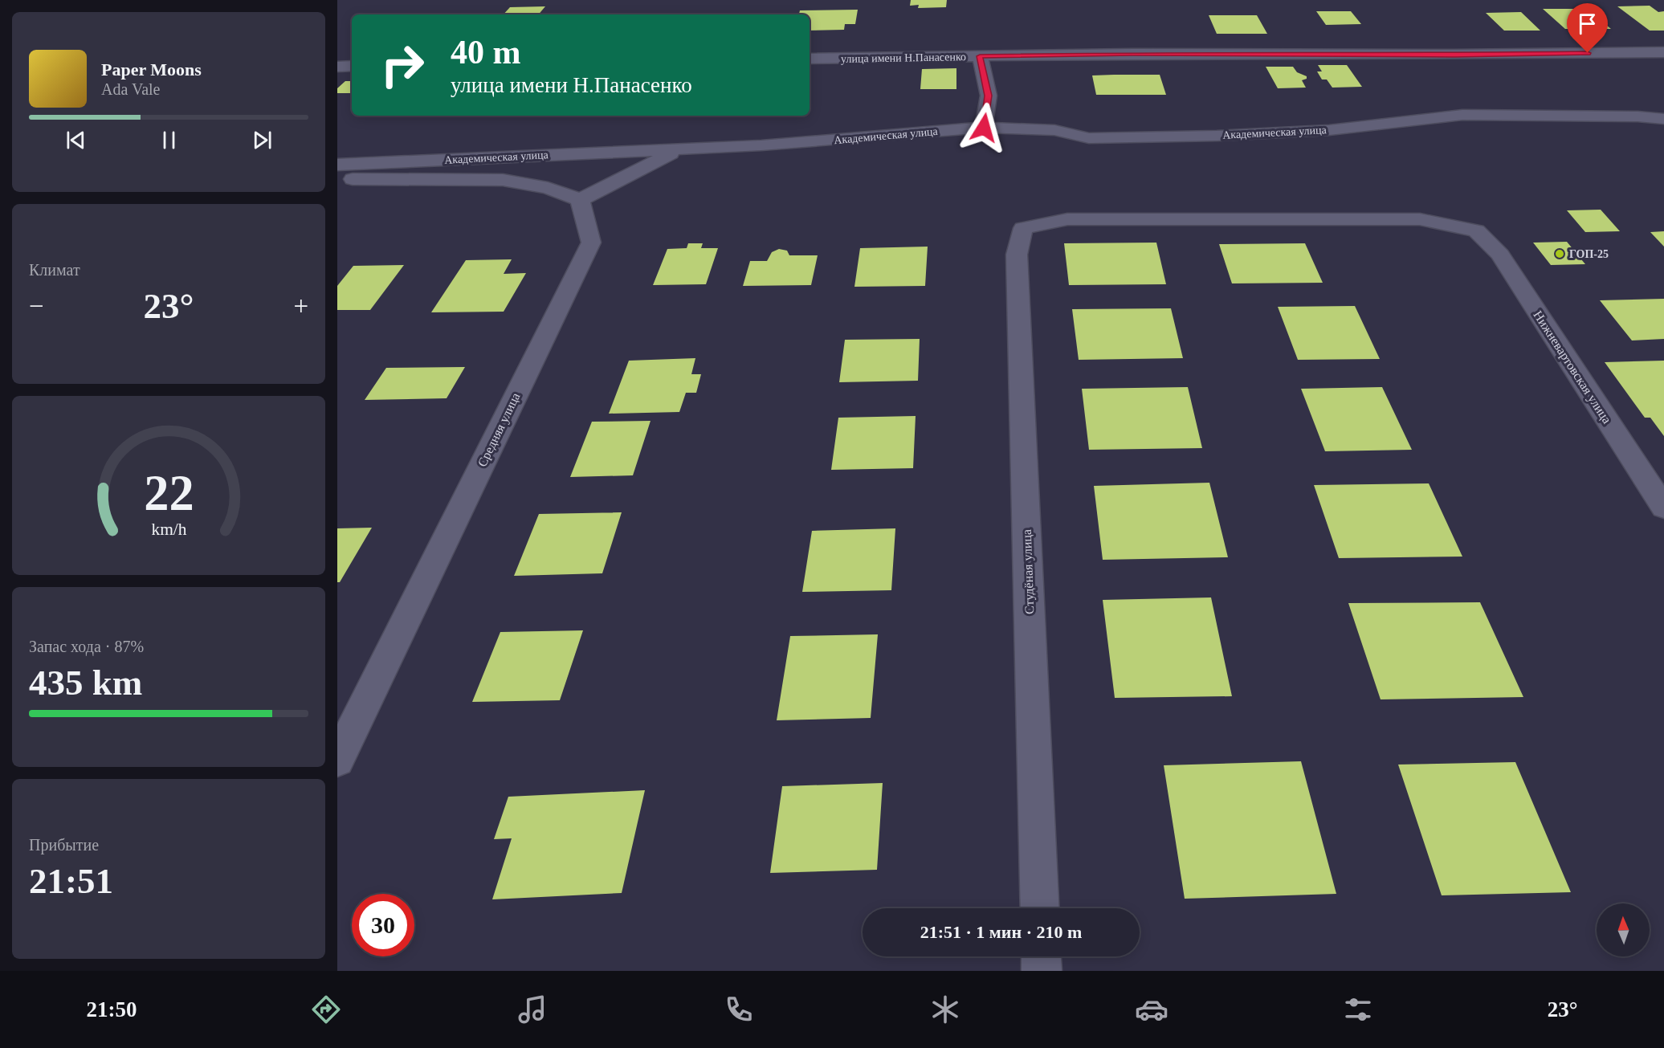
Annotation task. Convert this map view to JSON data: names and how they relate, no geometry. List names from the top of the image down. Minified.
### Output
{"streets":{"street":["улица имени Н.Панасенко","Академическая улица","Нижневартовская улица","Средняя улица","Студёная улица"]},"crossings":[["Академическая улица","Средняя улица"],["Нижневартовская улица","Студёная улица"]],"places":["ГОП-25"],"north":"top","page":{"turn":["40 m","улица имени Н.Панасенко"],"song":["Paper Moons","Ada Vale"],"tile":["Климат",["Запас хода · 87%","435 km"],["Прибытие","21:51"]],"heat":["−","23°","+"],"limit":"30","trip":"21:51 · 1 мин · 210 m","tabs":["21:50","23°"],"gauge":["22","km/h"]}}
